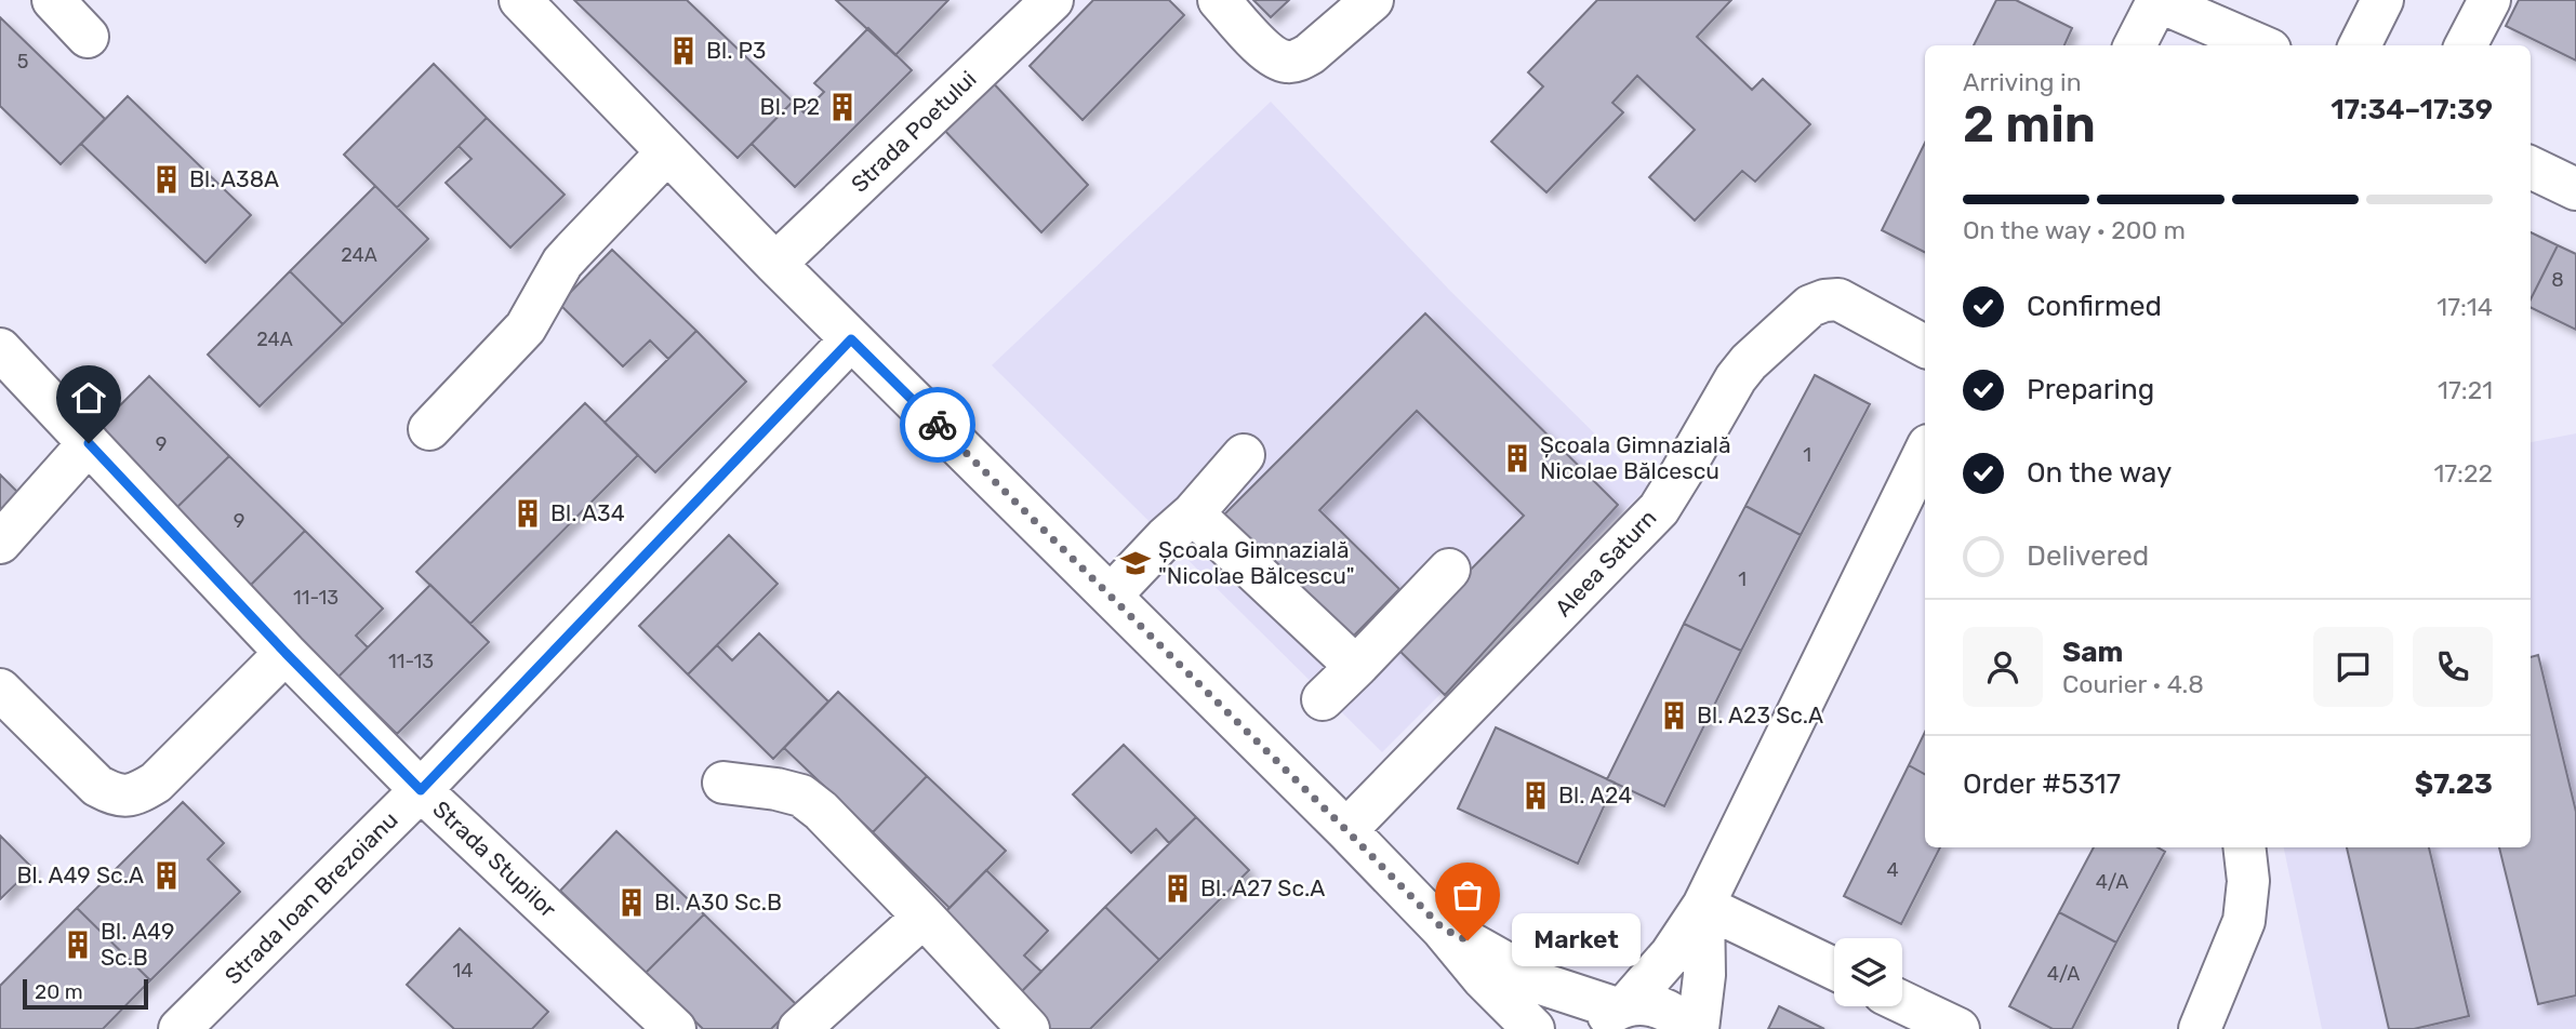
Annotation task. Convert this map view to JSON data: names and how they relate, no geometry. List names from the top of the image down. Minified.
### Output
{"streets":{"street":["Strada Poetului","Aleea Saturn","Strada Stupilor","Strada Ioan Brezoianu"]},"crossings":[["Strada Stupilor","Strada Ioan Brezoianu"]],"places":{"building":["Bl. P3","Bl. P2","Bl. A38A","Școala Gimnazială Nicolae Bălcescu","Bl. A34","Bl. A23 Sc.A","Bl. A24","Bl. A49 Sc.A","Bl. A27 Sc.A","Bl. A30 Sc.B","Bl. A49 Sc.B"],"school or university":["Școala Gimnazială \"Nicolae Bălcescu\""],"other":["Market"]},"house_numbers":["5","24A","8","24A","9","1","9","1","11-13","11-13","4","4/A","14","4/A"],"scale_bar":"20 m","page":{"heading":["2 min","Arriving in","17:34–17:39"],"panel":["Sam","Courier · 4.8","Order #5317","$7.23"],"bar":"On the way · 200 m","list":[["Confirmed","17:14"],["Preparing","17:21"],["On the way","17:22"],"Delivered"],"bubble":"Market","scale":"20 m"}}
